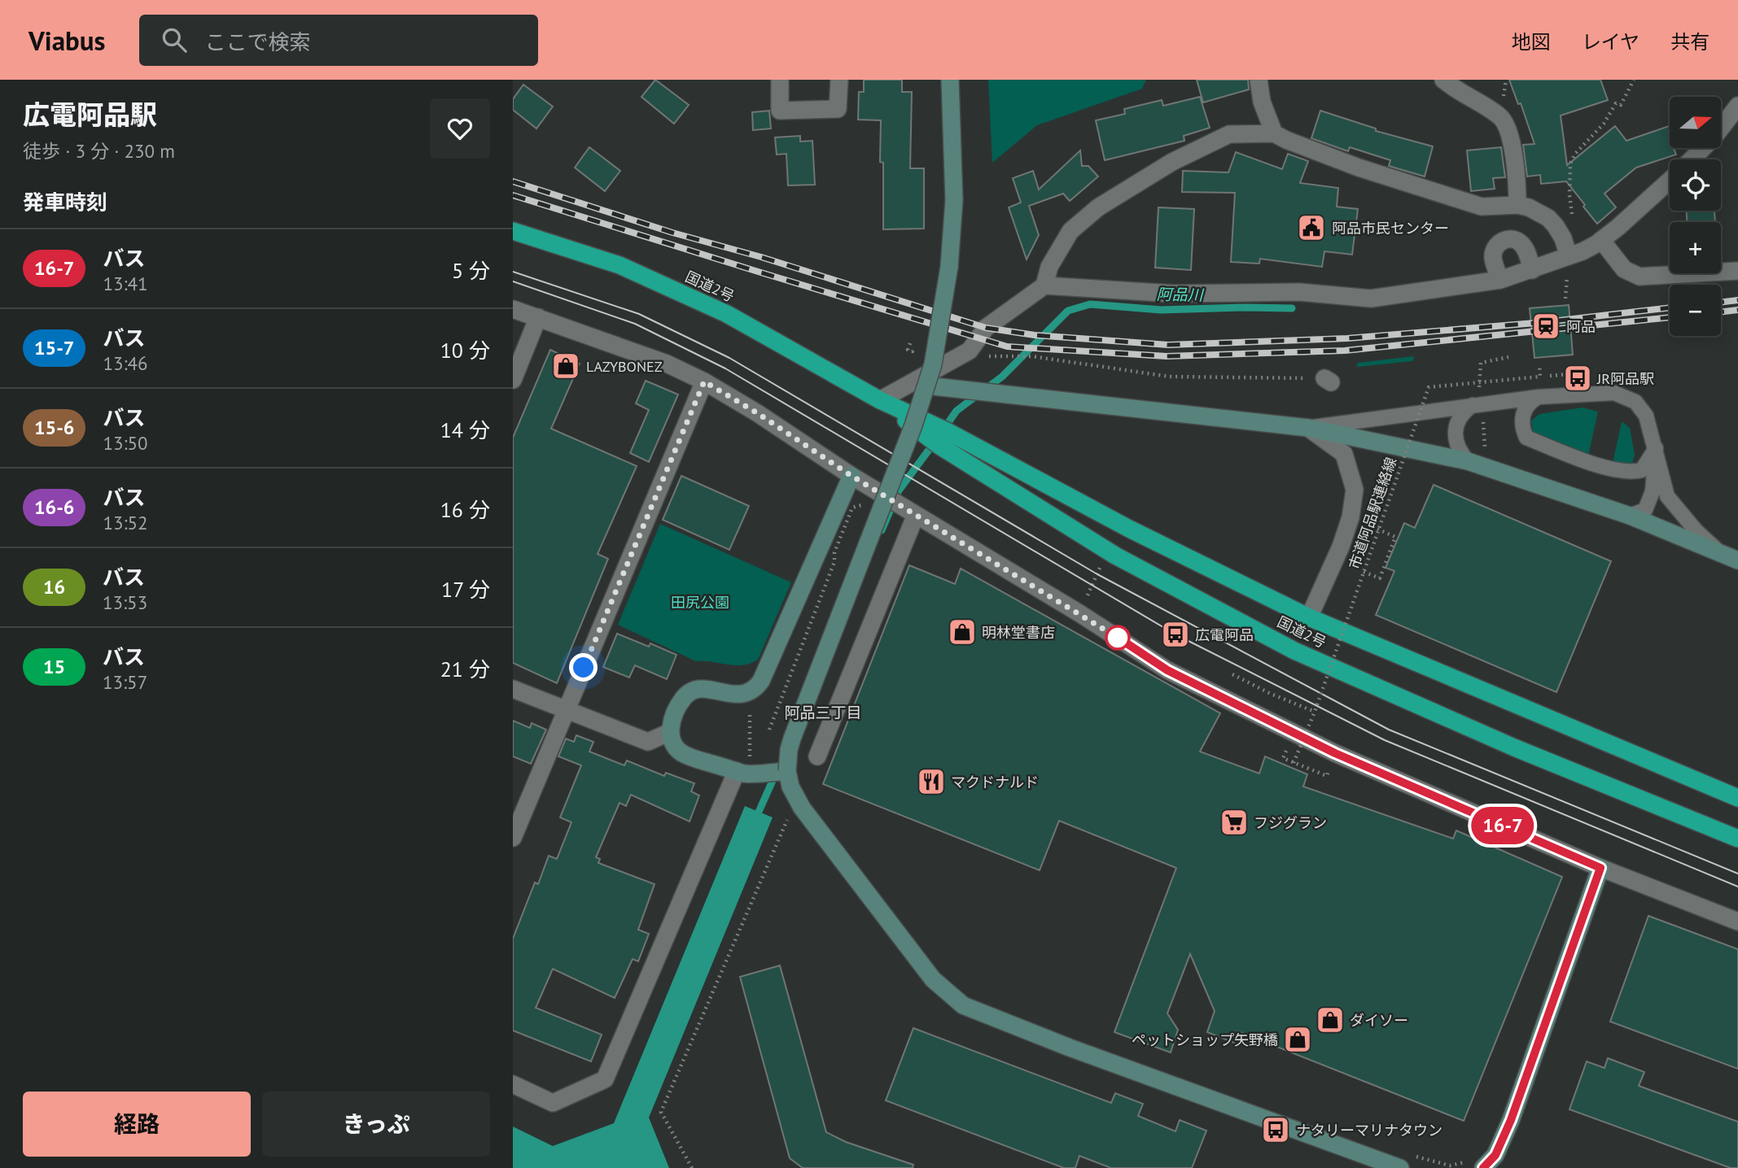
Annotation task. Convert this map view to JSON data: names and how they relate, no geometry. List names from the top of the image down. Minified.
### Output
{"streets":{"highway":["国道2号"],"path":["市道阿品駅連絡線"]},"districts":["阿品三丁目"],"water":["阿品川"],"parks":["田尻公園"],"places":{"public building":["阿品市民センター"],"station":["阿品"],"shop":["LAZYBONEZ","明林堂書店","ダイソー","ペットショップ矢野橋"],"bus stop":["JR阿品駅","広電阿品","ナタリーマリナタウン"],"restaurant":["マクドナルド"],"supermarket":["フジグラン"]},"lines":["bus line 16-7"],"north":"right","page":{"header":"Viabus","search":"ここで検索","nav":["地図","レイヤ","共有"],"heading":[["広電阿品駅","徒歩 · 3 分 · 230 m"],"発車時刻"],"on_map":"16-7","map_buttons":["+","−"],"list":[{"mark":"16-7","name":"バス","note":"13:41","value":"5 分"},{"mark":"15-7","name":"バス","note":"13:46","value":"10 分"},{"mark":"15-6","name":"バス","note":"13:50","value":"14 分"},{"mark":"16-6","name":"バス","note":"13:52","value":"16 分"},{"mark":"16","name":"バス","note":"13:53","value":"17 分"},{"mark":"15","name":"バス","note":"13:57","value":"21 分"}],"buttons":["経路","きっぷ"]}}
